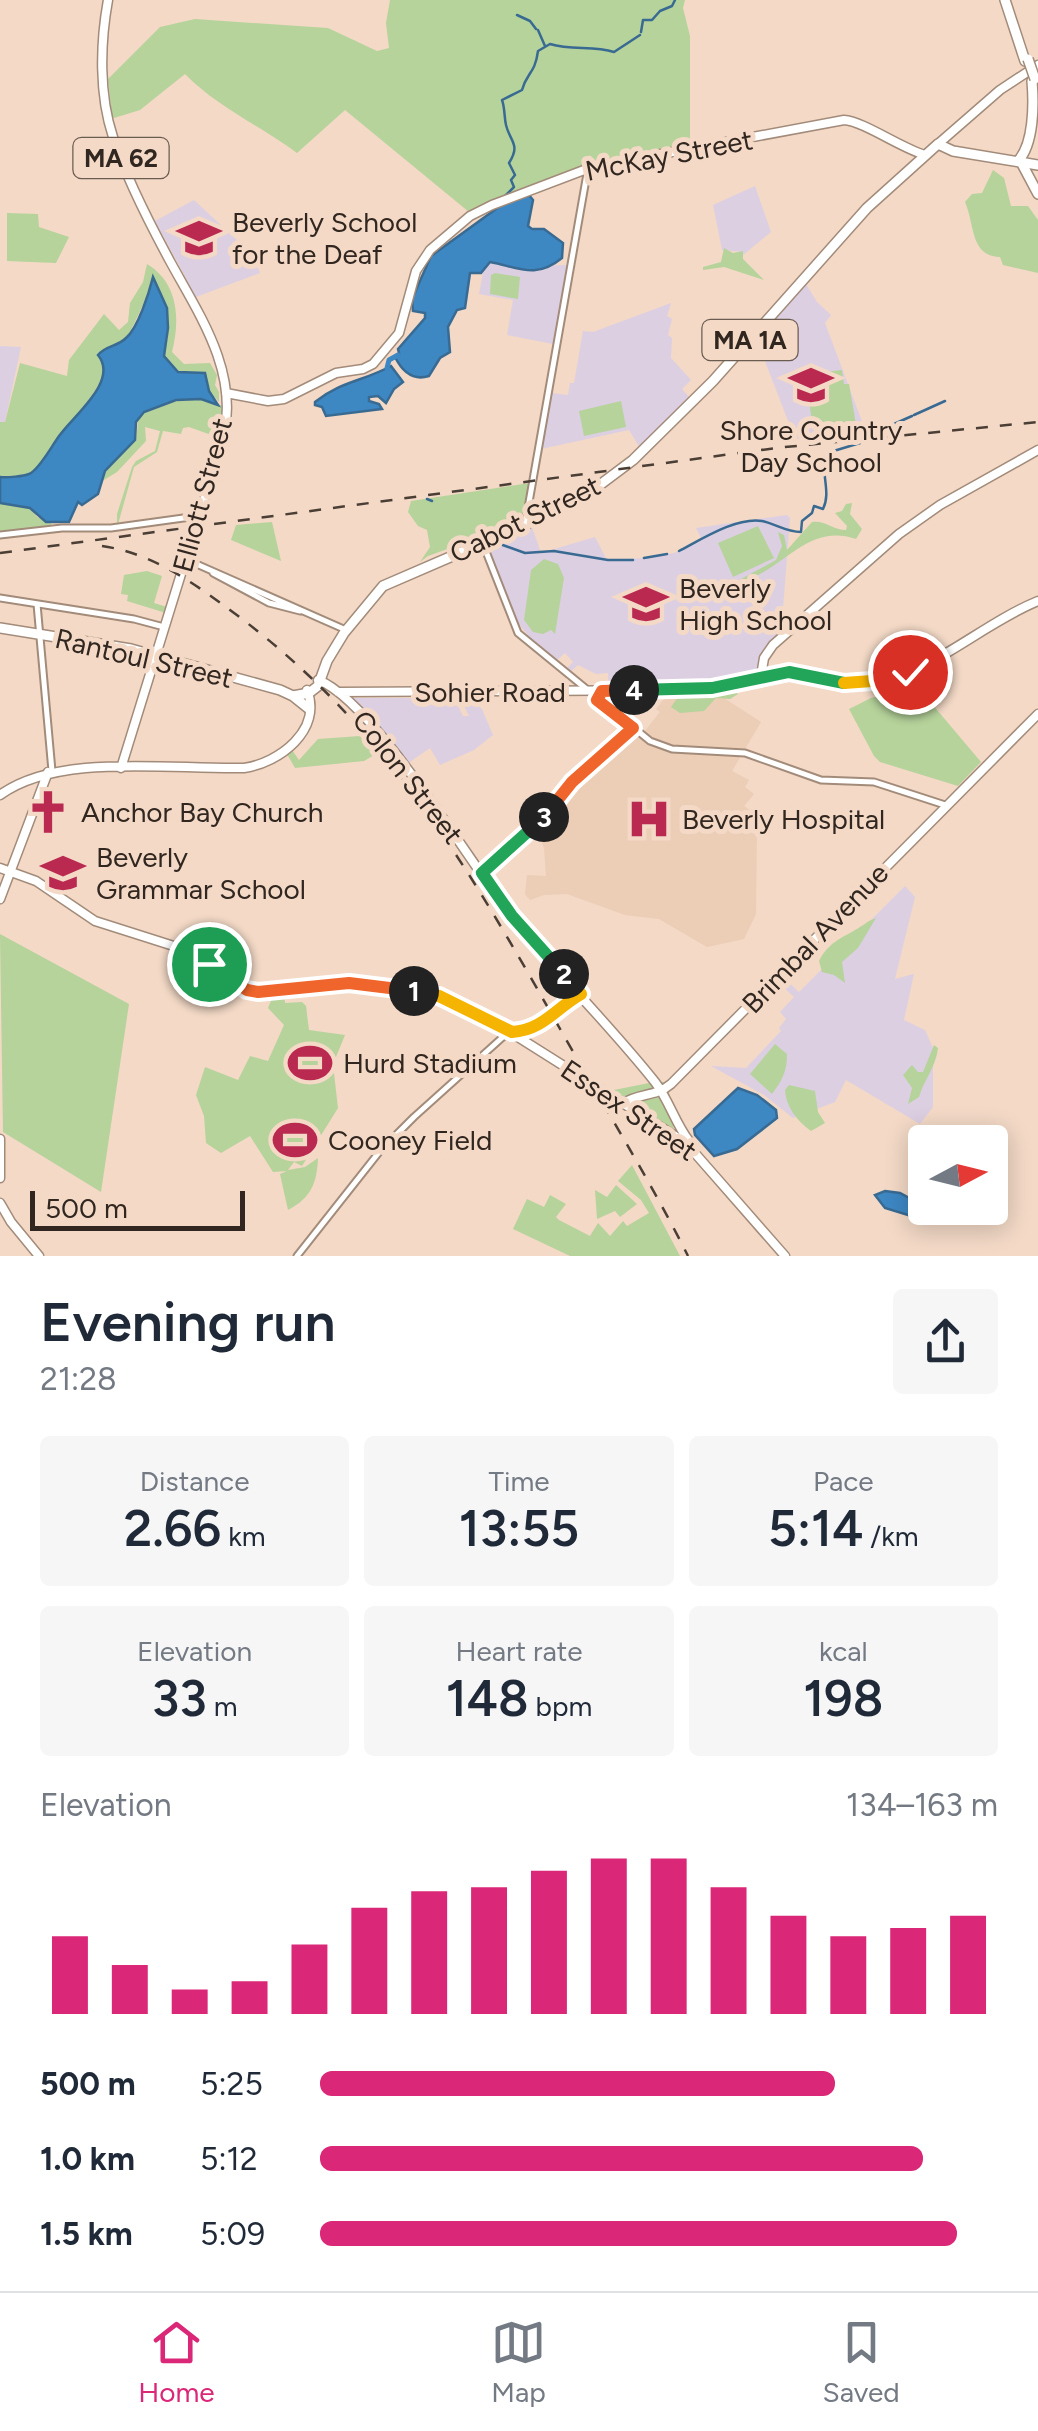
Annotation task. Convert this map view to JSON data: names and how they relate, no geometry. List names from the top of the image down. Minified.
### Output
{"streets":{"highway":["MA 1A","Cabot Street","Rantoul Street"],"main road":["McKay Street","MA 62","Elliott Street","Sohier Road","Colon Street","Brimbal Avenue","Essex Street"]},"crossings":[["McKay Street","Elliott Street"],["McKay Street","Cabot Street"],["Elliott Street","Rantoul Street"],["Cabot Street","Rantoul Street"],["Cabot Street","Sohier Road"],["Cabot Street","Colon Street"],["Sohier Road","Colon Street"],["Colon Street","Brimbal Avenue"],["Colon Street","Essex Street"],["Brimbal Avenue","Essex Street"]],"places":{"school or university":["Beverly School for the Deaf","Shore Country Day School","Beverly High School","Beverly Grammar School"],"church":["Anchor Bay Church"],"hospital":["Beverly Hospital"],"sports":["Hurd Stadium","Cooney Field"]},"scale_bar":"500 m","north":"right","page":{"pins":["4","3","2","1"],"scale":"500 m","heading":["Evening run","21:28"],"stats":[["Distance","2.66 km"],["Time","13:55"],["Pace","5:14 /km"],["Elevation","33 m"],["Heart rate","148 bpm"],["kcal","198"]],"chart":["Elevation","134–163 m"],"list":[{"name":"500 m","note":"5:25"},{"name":"1.0 km","note":"5:12"},{"name":"1.5 km","note":"5:09"}],"tabs":["Home","Map","Saved"]}}
